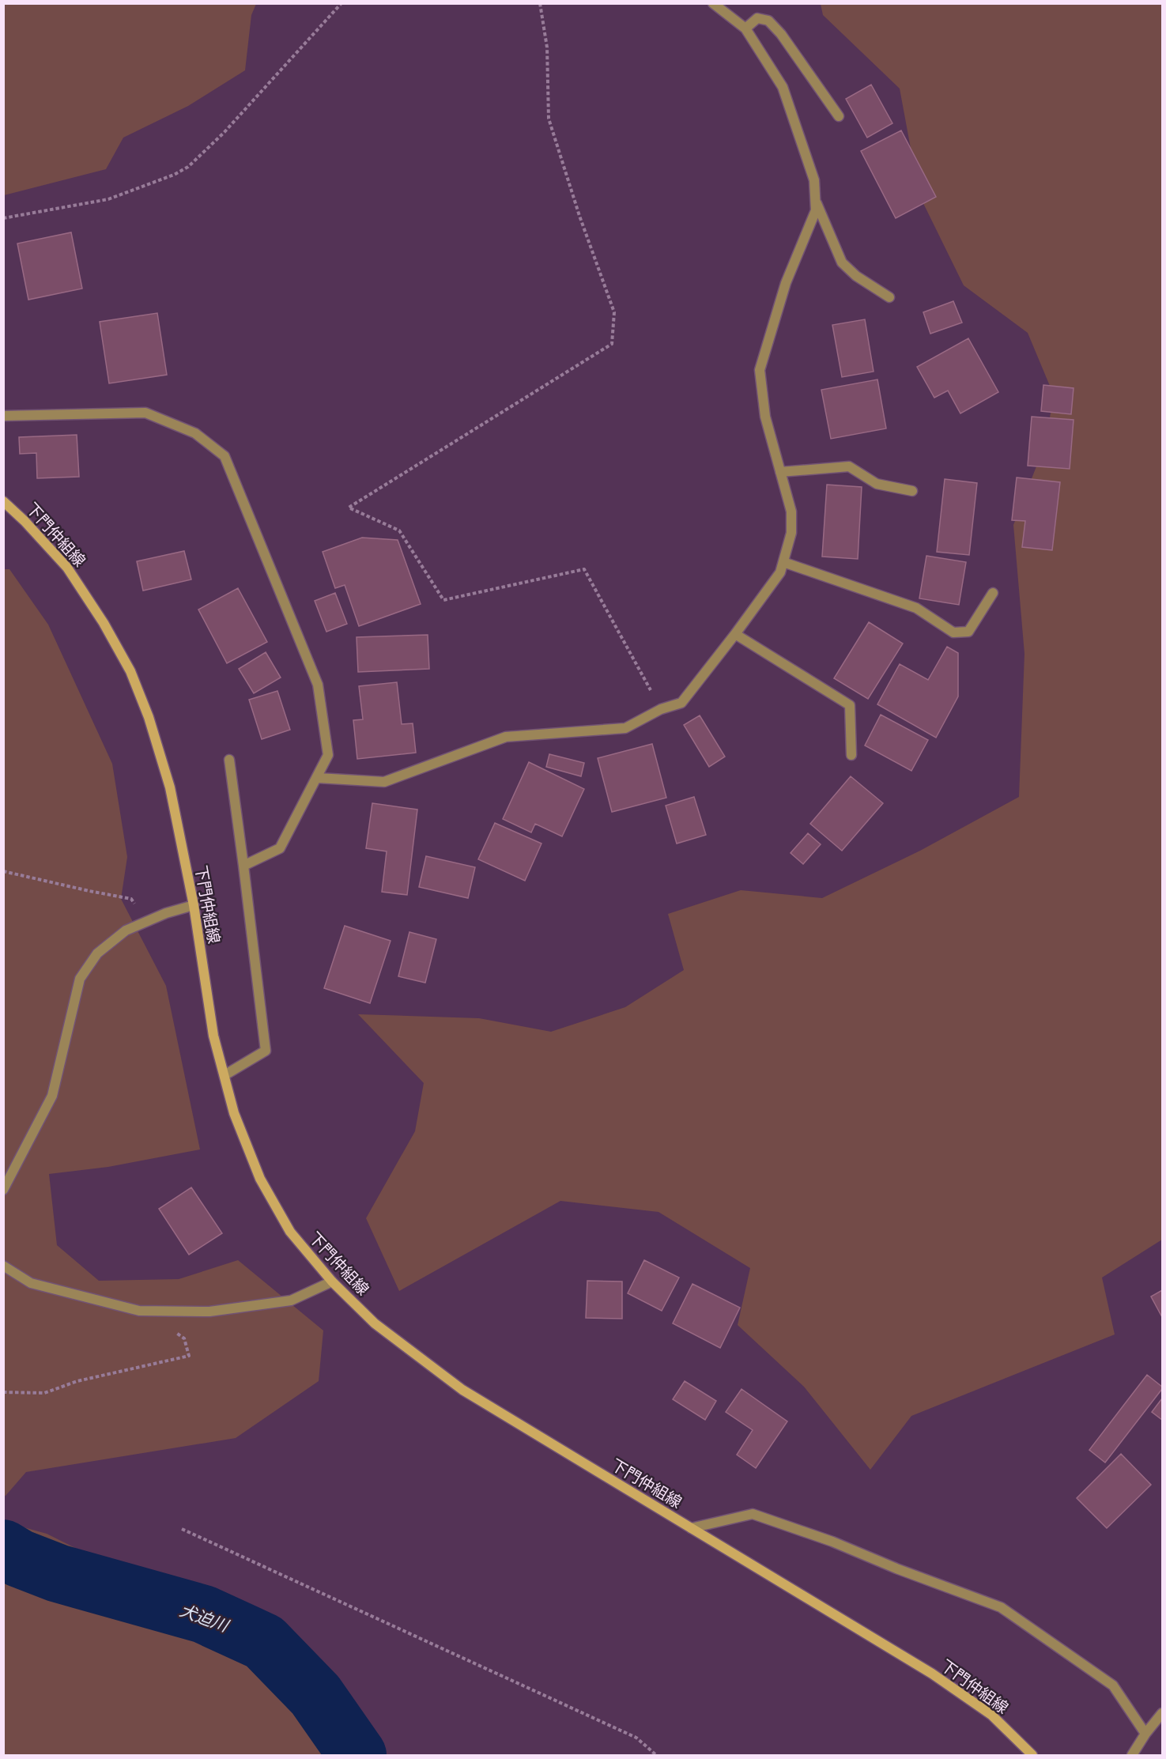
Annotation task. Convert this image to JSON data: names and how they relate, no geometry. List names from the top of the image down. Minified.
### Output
{"streets":{"street":["下門仲組線"]},"water":["犬迫川"]}
